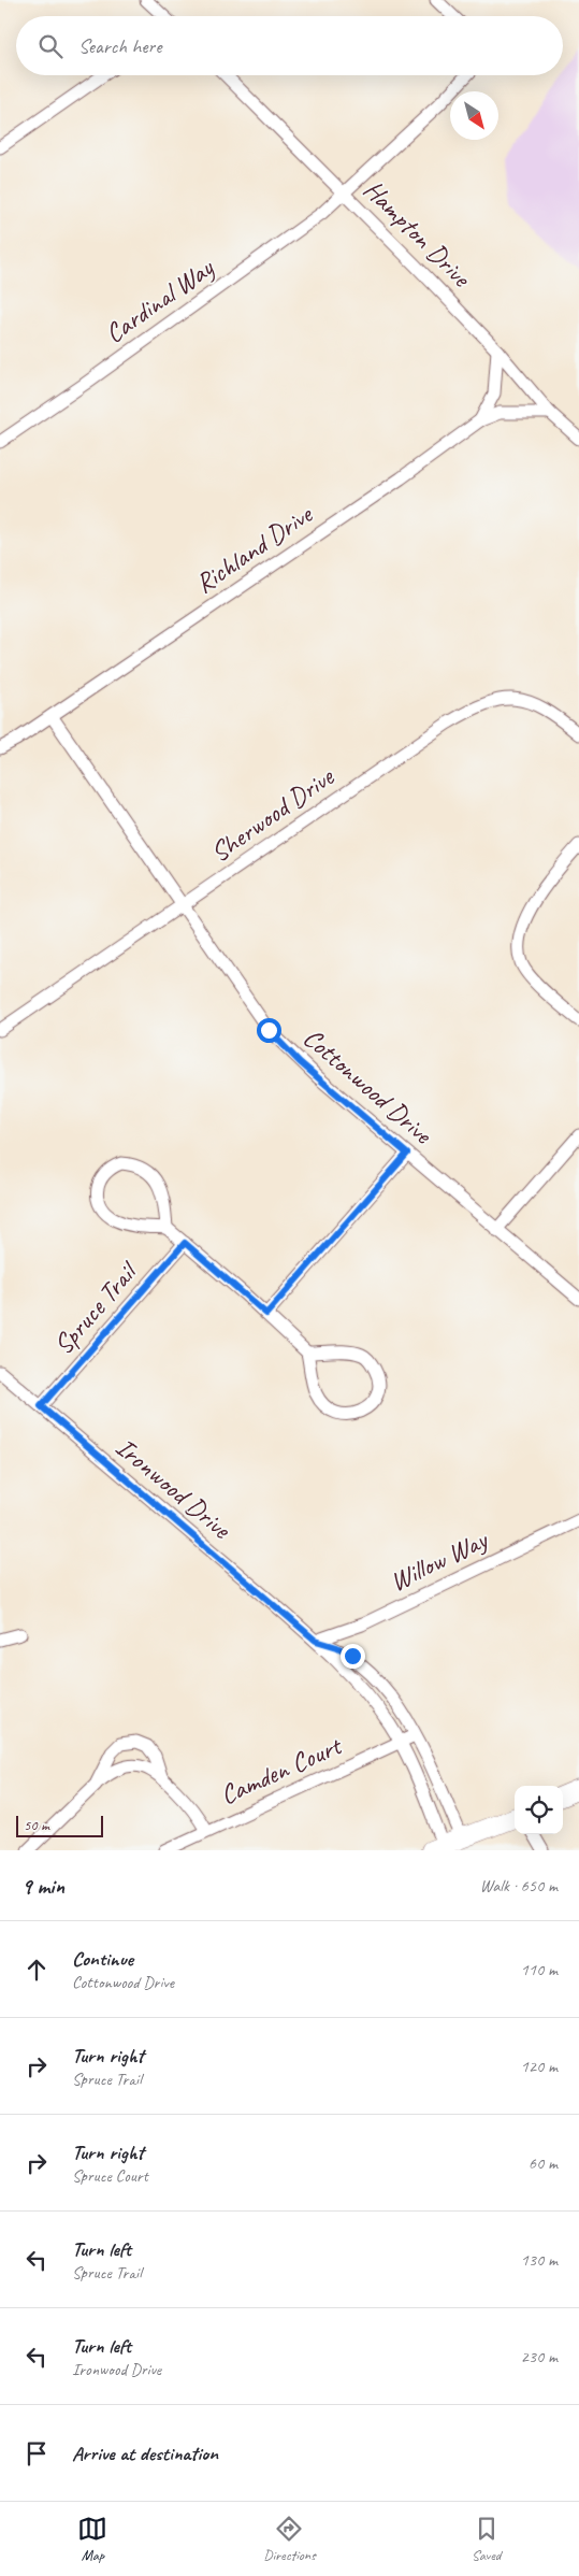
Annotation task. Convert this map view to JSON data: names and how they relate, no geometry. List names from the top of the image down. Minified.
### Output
{"streets":{"street":["Hampton Drive","Cardinal Way","Richland Drive","Sherwood Drive","Cottonwood Drive","Spruce Trail","Ironwood Drive","Willow Way","Camden Court"]},"crossings":[["Hampton Drive","Cardinal Way"],["Hampton Drive","Richland Drive"],["Richland Drive","Cottonwood Drive"],["Sherwood Drive","Cottonwood Drive"],["Spruce Trail","Ironwood Drive"],["Ironwood Drive","Willow Way"],["Ironwood Drive","Camden Court"]],"scale_bar":"50 m","north":"bottom right","page":{"search":"Search here","scale":"50 m","heading":["9 min","Walk · 650 m"],"list":[["Continue","Cottonwood Drive","110 m"],["Turn right","Spruce Trail","120 m"],["Turn right","Spruce Court","60 m"],["Turn left","Spruce Trail","130 m"],["Turn left","Ironwood Drive","230 m"],"Arrive at destination"],"nav":["Map","Directions","Saved"]}}
